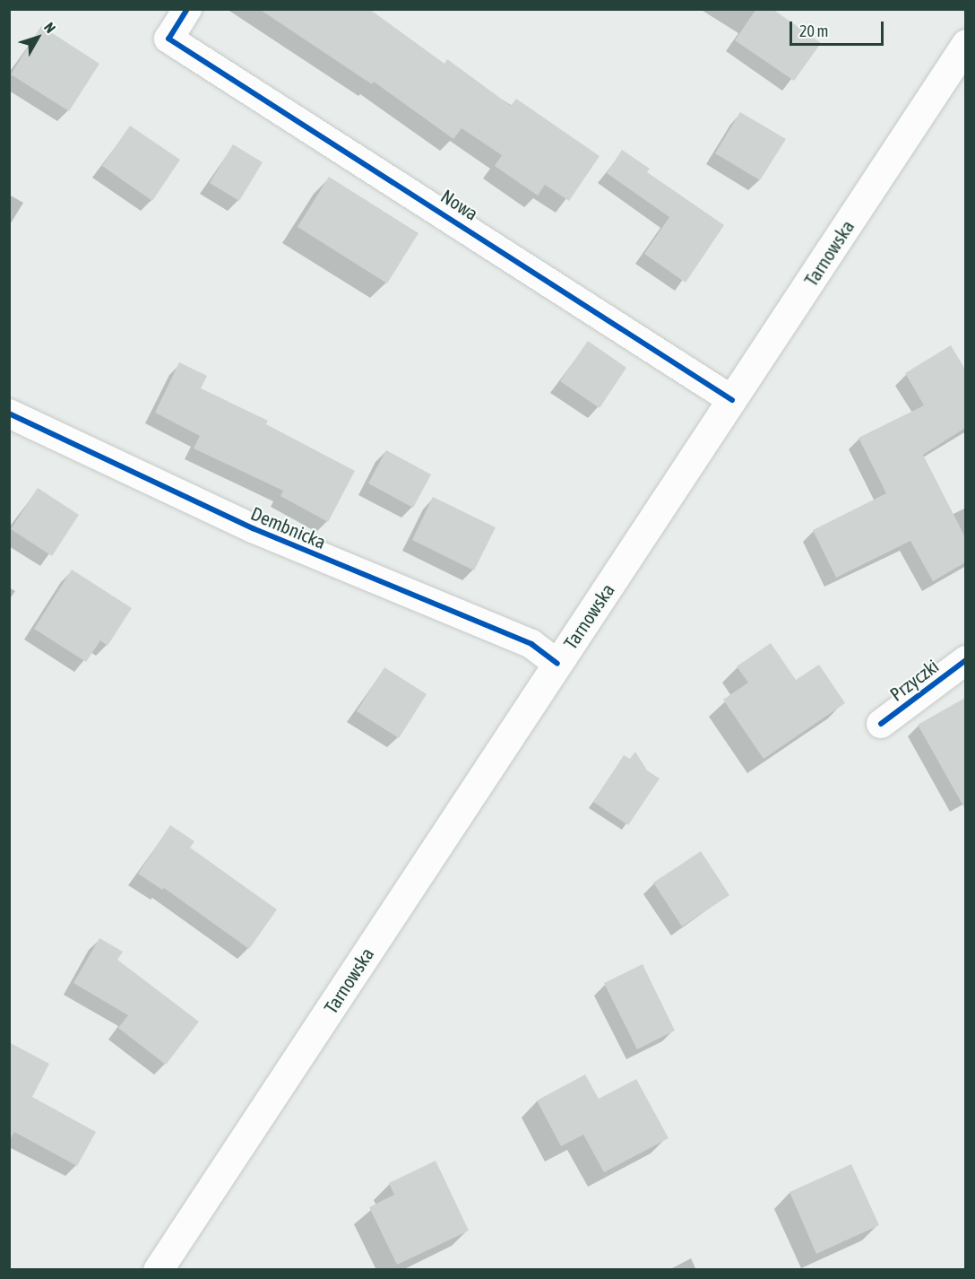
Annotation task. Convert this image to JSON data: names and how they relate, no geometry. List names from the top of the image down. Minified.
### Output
{"streets":{"main road":["Tarnowska"],"street":["Nowa","Dembnicka","Przyczki"]},"crossings":[["Nowa","Tarnowska"],["Tarnowska","Dembnicka"]],"scale_bar":"20 m","north":"top right"}
